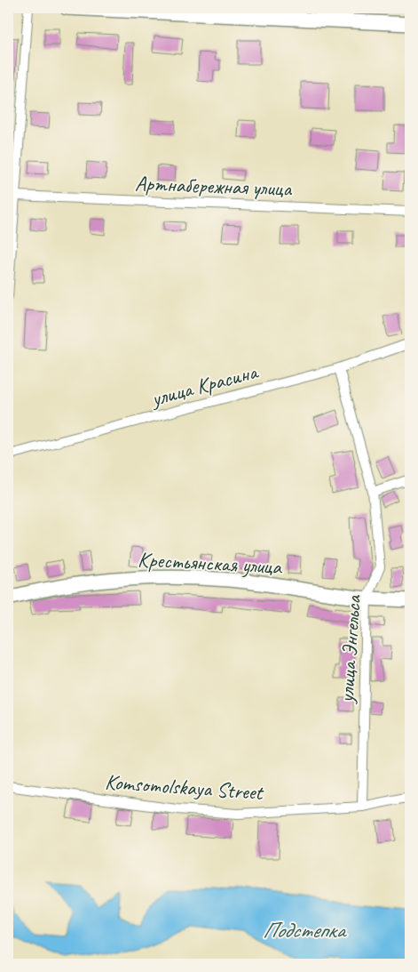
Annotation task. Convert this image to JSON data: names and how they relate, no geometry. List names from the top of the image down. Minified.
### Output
{"streets":{"street":["Артнабережная улица","улица Красина","Крестьянская улица","улица Энгельса","Komsomolskaya Street"]},"crossings":[["улица Красина","улица Энгельса"],["Крестьянская улица","улица Энгельса"],["улица Энгельса","Komsomolskaya Street"]],"water":["Подстепка"]}
